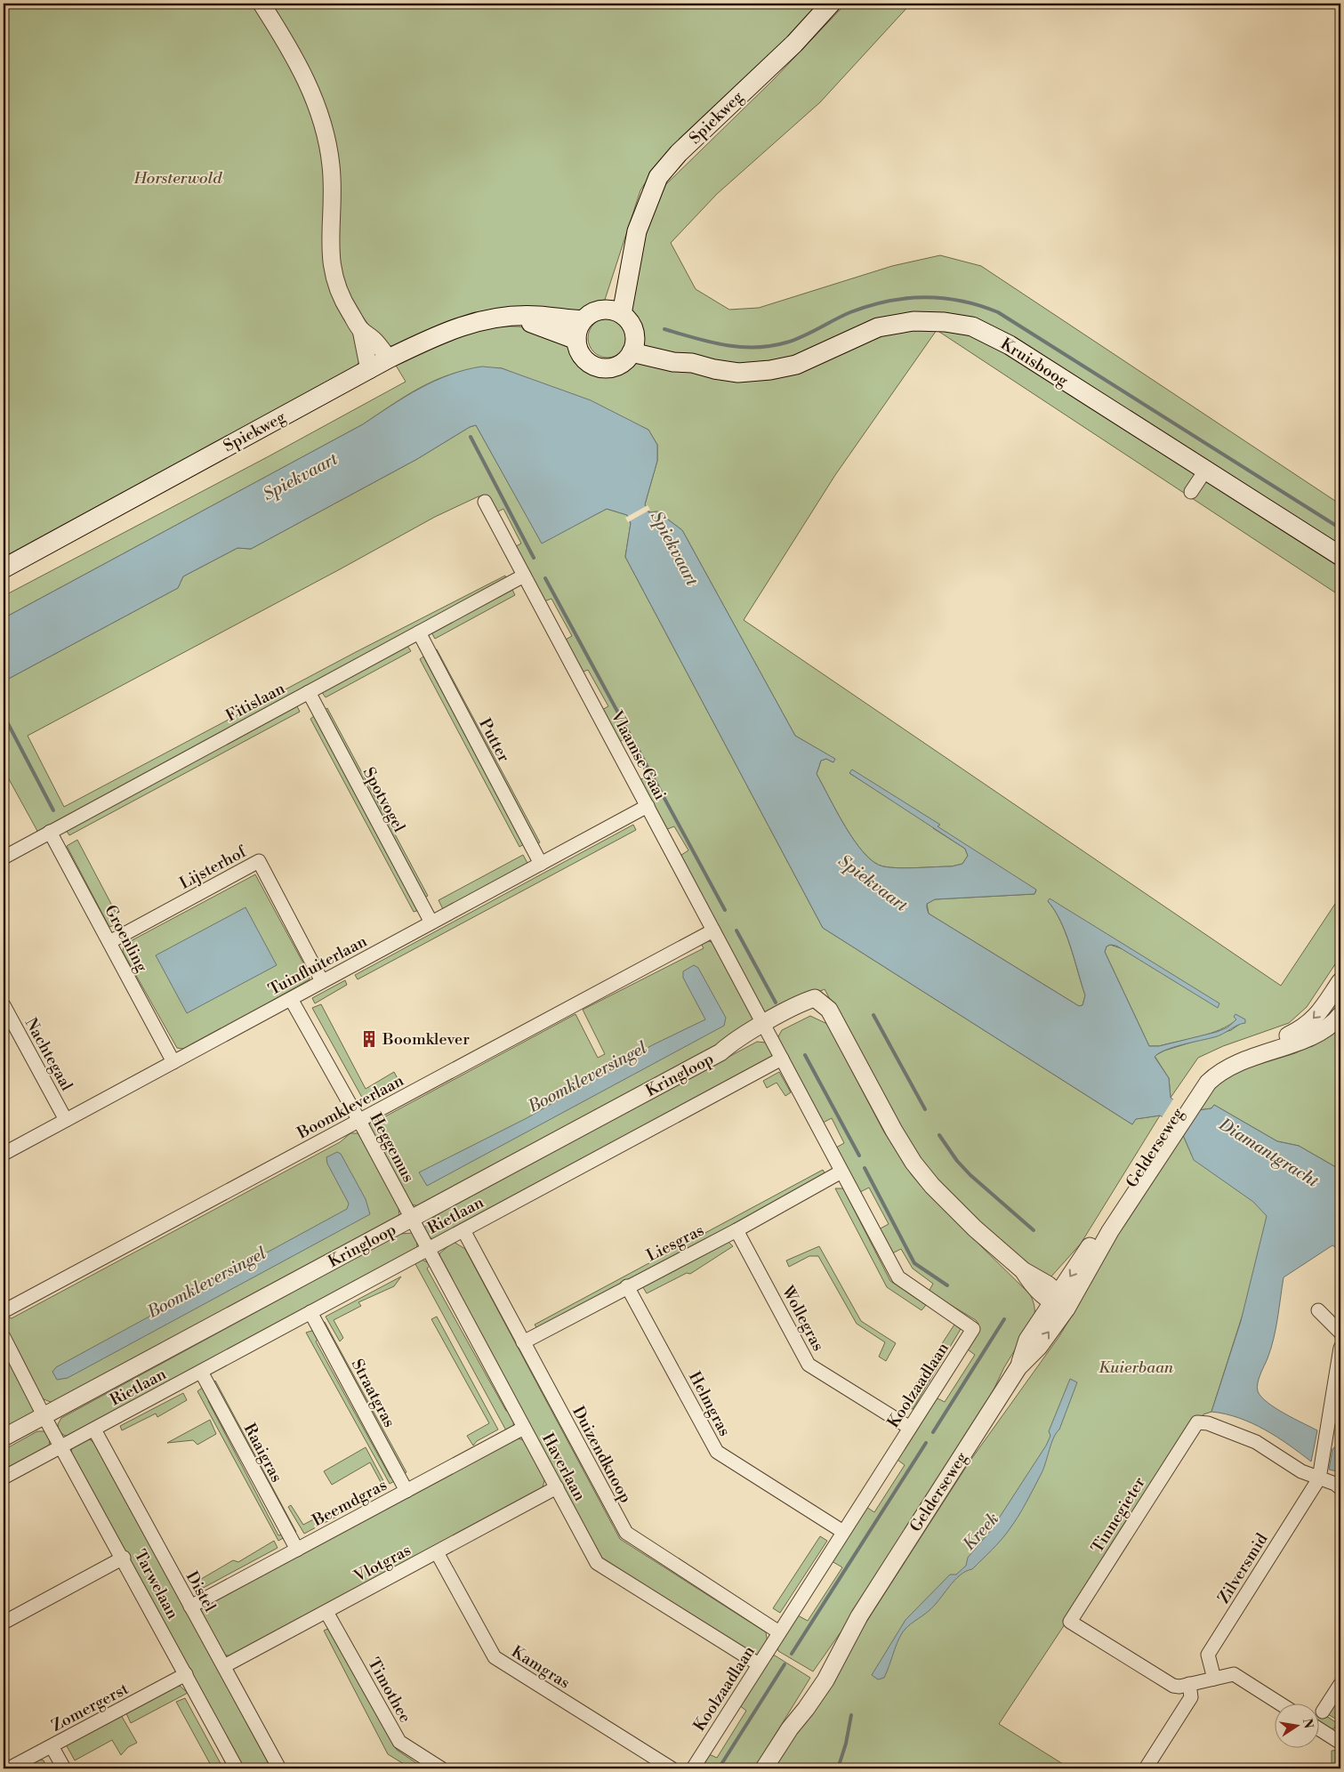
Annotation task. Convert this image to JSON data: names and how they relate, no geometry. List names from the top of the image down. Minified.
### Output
{"streets":{"main road":["Spiekweg","Kruisboog"],"street":["Fitislaan","Putter","Vlaamse Gaai","Spotvogel","Lijsterhof","Groenling","Tuinfluiterlaan","Nachtegaal","Kringloop","Boomkleverlaan","Heggemus","Gelderseweg","Rietlaan","Liesgras","Wollegras","Koolzaadlaan","Straatgras","Helmgras","Raaigras","Duizendknoop","Haverlaan","Beemdgras","Tinnegieter","Vlotgras","Zilversmid","Tarwelaan","Distel","Kamgras","Timothee","Zomergerst"]},"crossings":[["Spiekweg","Kruisboog"],["Fitislaan","Putter"],["Fitislaan","Vlaamse Gaai"],["Fitislaan","Spotvogel"],["Fitislaan","Groenling"],["Putter","Tuinfluiterlaan"],["Vlaamse Gaai","Tuinfluiterlaan"],["Vlaamse Gaai","Kringloop"],["Vlaamse Gaai","Boomkleverlaan"],["Vlaamse Gaai","Koolzaadlaan"],["Spotvogel","Tuinfluiterlaan"],["Lijsterhof","Groenling"],["Lijsterhof","Tuinfluiterlaan"],["Groenling","Tuinfluiterlaan"],["Tuinfluiterlaan","Nachtegaal"],["Tuinfluiterlaan","Heggemus"],["Kringloop","Heggemus"],["Kringloop","Gelderseweg"],["Kringloop","Koolzaadlaan"],["Kringloop","Haverlaan"],["Kringloop","Tarwelaan"],["Boomkleverlaan","Heggemus"],["Heggemus","Haverlaan"],["Rietlaan","Koolzaadlaan"],["Rietlaan","Straatgras"],["Rietlaan","Raaigras"],["Rietlaan","Duizendknoop"],["Rietlaan","Haverlaan"],["Rietlaan","Tarwelaan"],["Rietlaan","Distel"],["Liesgras","Wollegras"],["Liesgras","Koolzaadlaan"],["Liesgras","Helmgras"],["Liesgras","Duizendknoop"],["Wollegras","Koolzaadlaan"],["Koolzaadlaan","Helmgras"],["Koolzaadlaan","Duizendknoop"],["Koolzaadlaan","Haverlaan"],["Straatgras","Beemdgras"],["Raaigras","Beemdgras"],["Haverlaan","Beemdgras"],["Haverlaan","Vlotgras"],["Beemdgras","Distel"],["Tinnegieter","Zilversmid"],["Vlotgras","Distel"],["Vlotgras","Kamgras"],["Vlotgras","Timothee"],["Tarwelaan","Zomergerst"]],"water":["Spiekvaart","Boomkleversingel","Diamantgracht","Kreek"],"parks":["Horsterwold","Kuierbaan"],"places":{"building":["Boomklever"]},"north":"right"}
